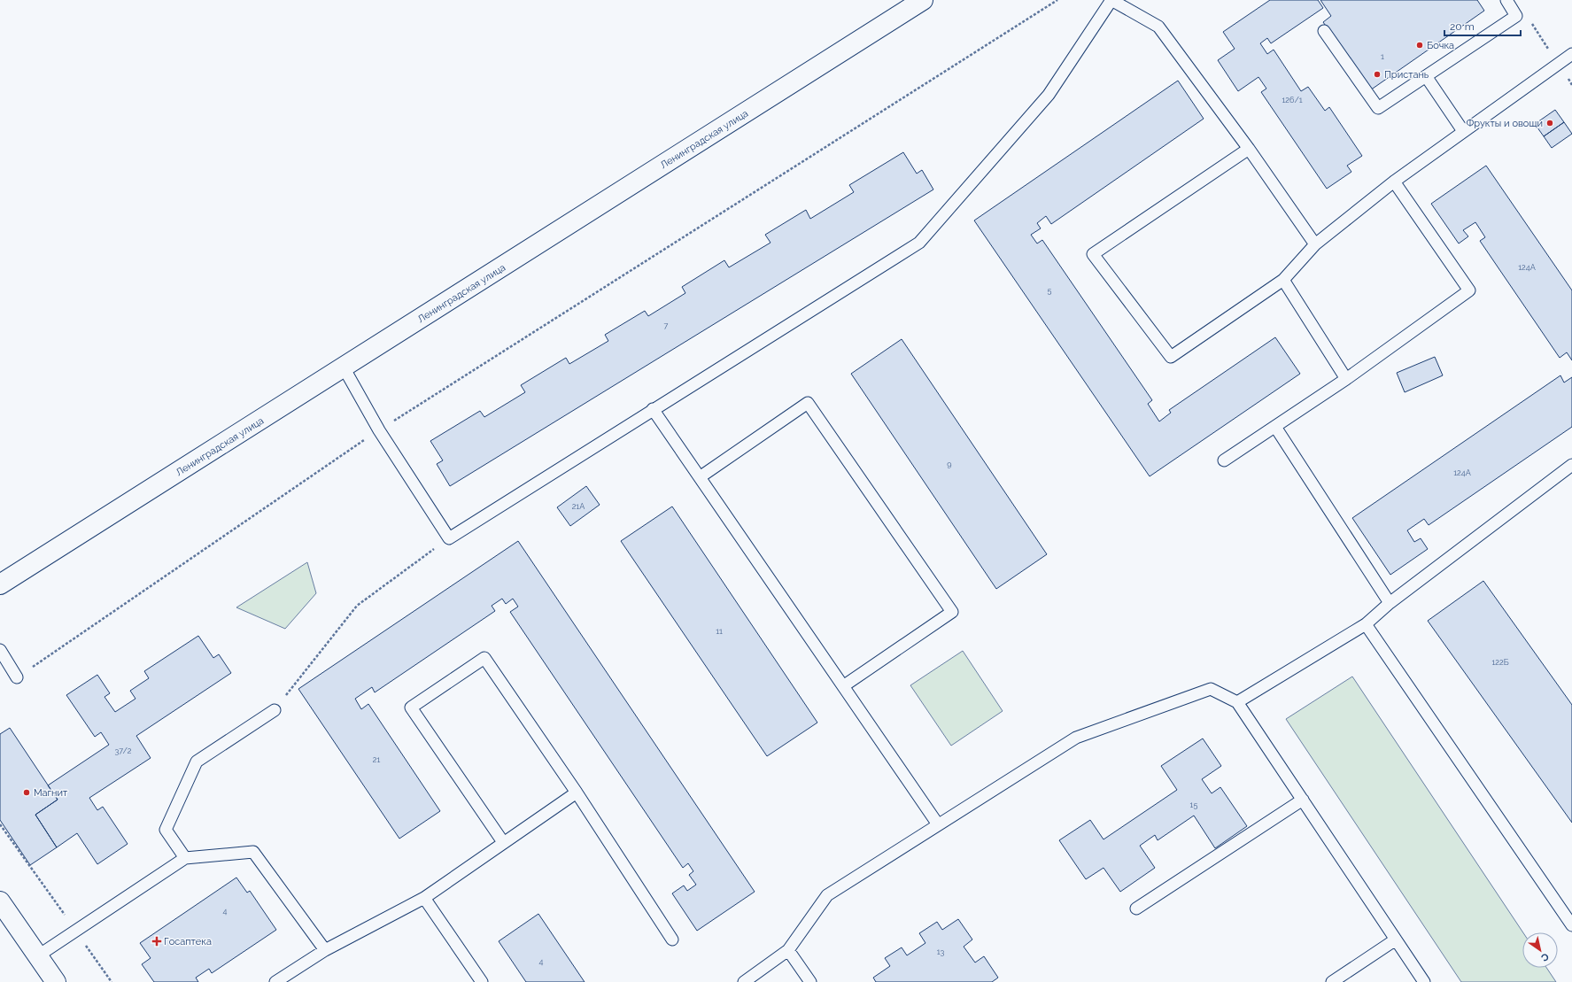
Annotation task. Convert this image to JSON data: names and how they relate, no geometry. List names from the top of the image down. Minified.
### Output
{"streets":{"street":["Ленинградская улица"]},"places":{"other":["Бочка","Пристань","Фрукты и овощи","Магнит"],"health":["Госаптека"]},"house_numbers":["1","126/1","124А","5","7","9","124А","21А","11","122Б","37/2","21","15","4","13","4"],"scale_bar":"20 m","north":"bottom right"}
